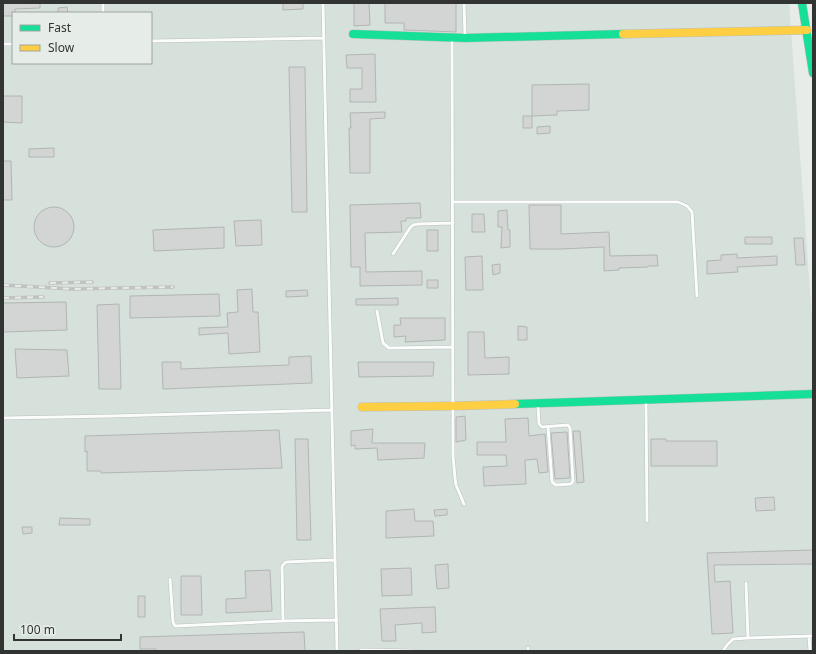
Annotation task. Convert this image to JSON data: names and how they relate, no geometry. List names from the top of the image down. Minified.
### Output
{"legend":["Fast","Slow"],"scale_bar":"100 m"}
